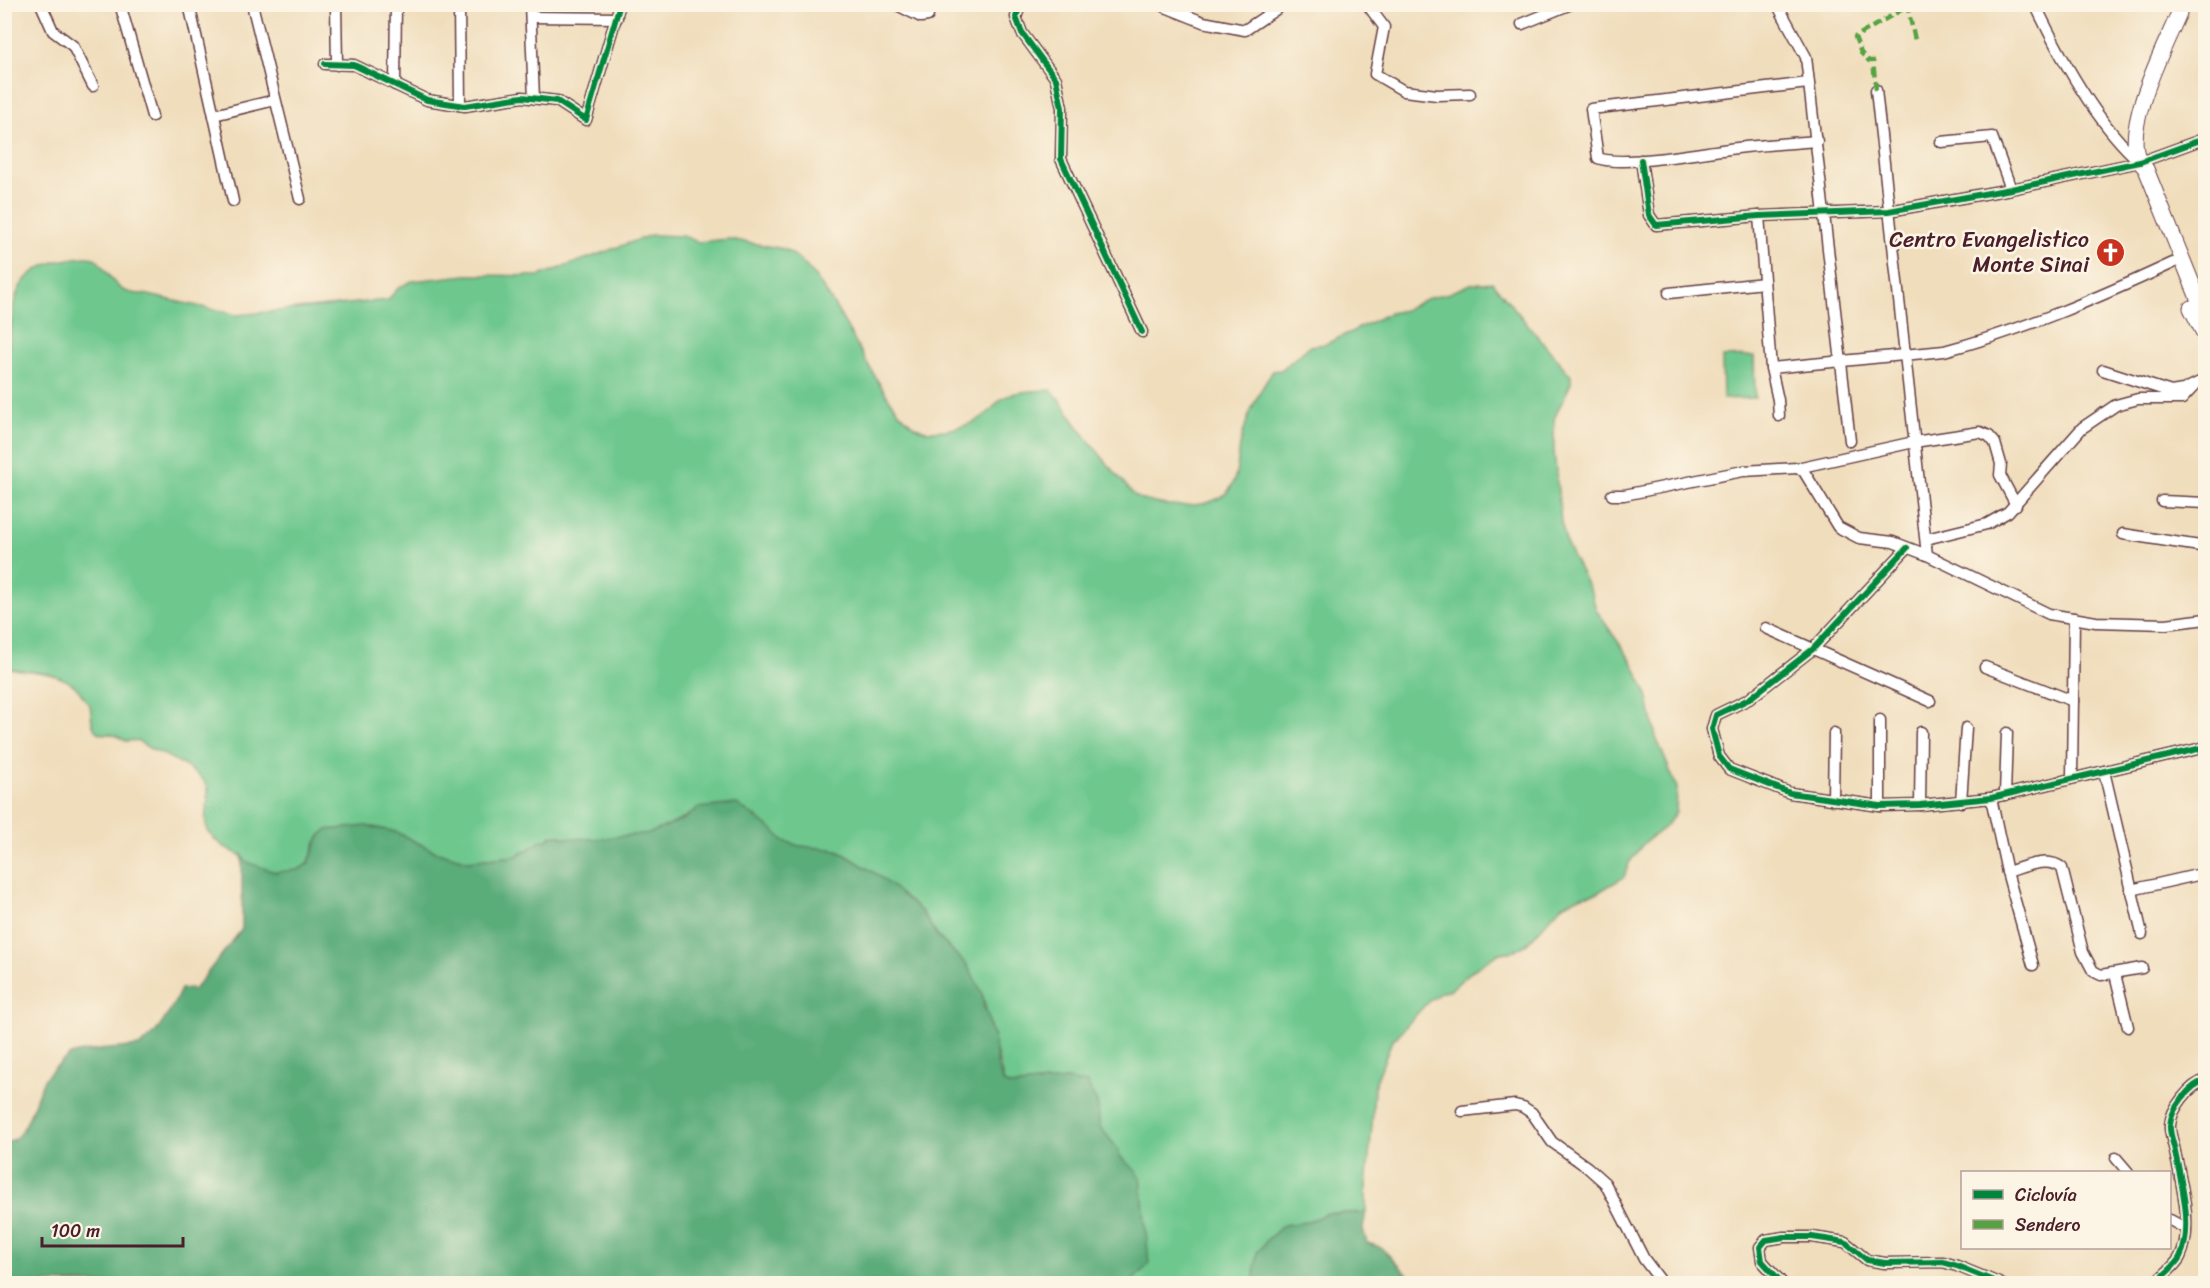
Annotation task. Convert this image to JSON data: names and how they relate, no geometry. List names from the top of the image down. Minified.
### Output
{"places":{"church":["Centro Evangelistico Monte Sinai"]},"legend":["Ciclovía","Sendero"],"scale_bar":"100 m"}
